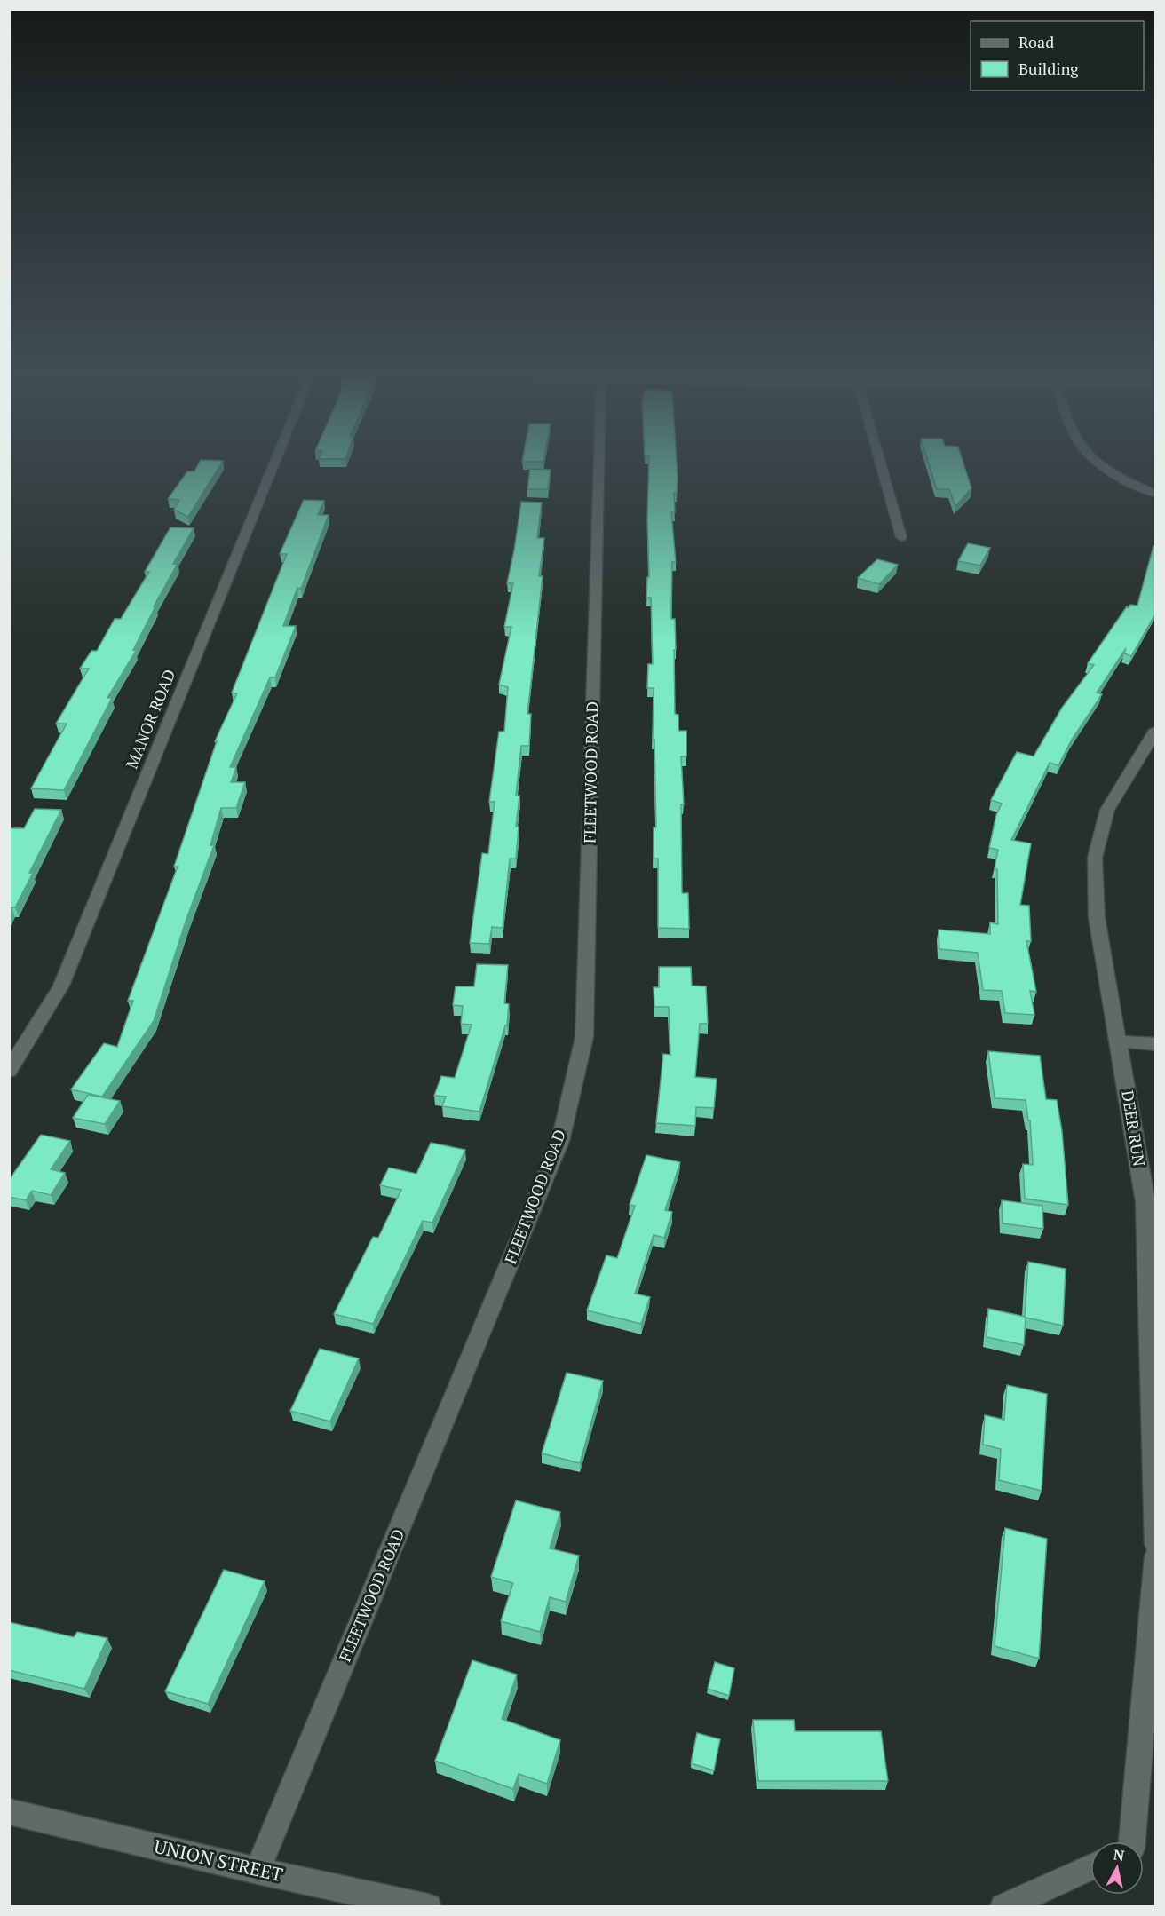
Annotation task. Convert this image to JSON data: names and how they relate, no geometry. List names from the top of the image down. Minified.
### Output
{"streets":{"street":["MANOR ROAD","FLEETWOOD ROAD","DEER RUN","UNION STREET"]},"crossings":[["FLEETWOOD ROAD","UNION STREET"]],"legend":["Road","Building"],"north":"top"}
